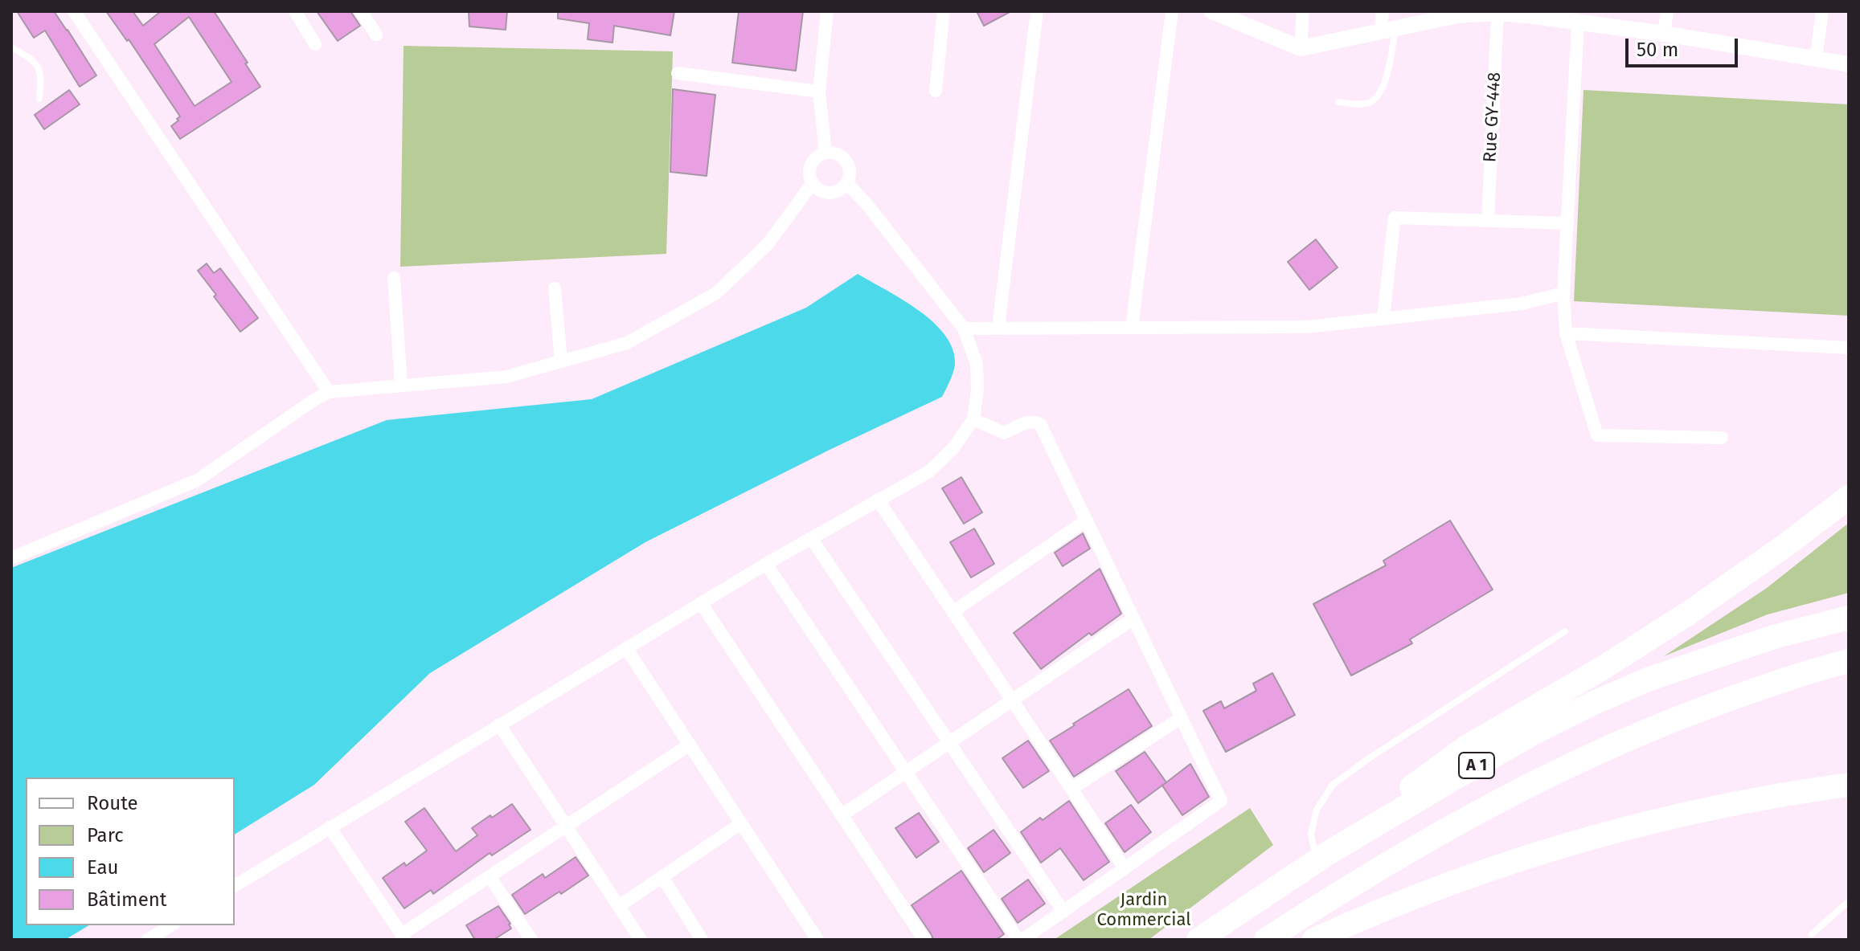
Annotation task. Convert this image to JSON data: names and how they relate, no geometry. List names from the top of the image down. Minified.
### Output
{"streets":{"highway":["A 1"],"street":["Rue GY-448"]},"parks":["Jardin Commercial"],"legend":["Route","Parc","Eau","Bâtiment"],"scale_bar":"50 m"}
